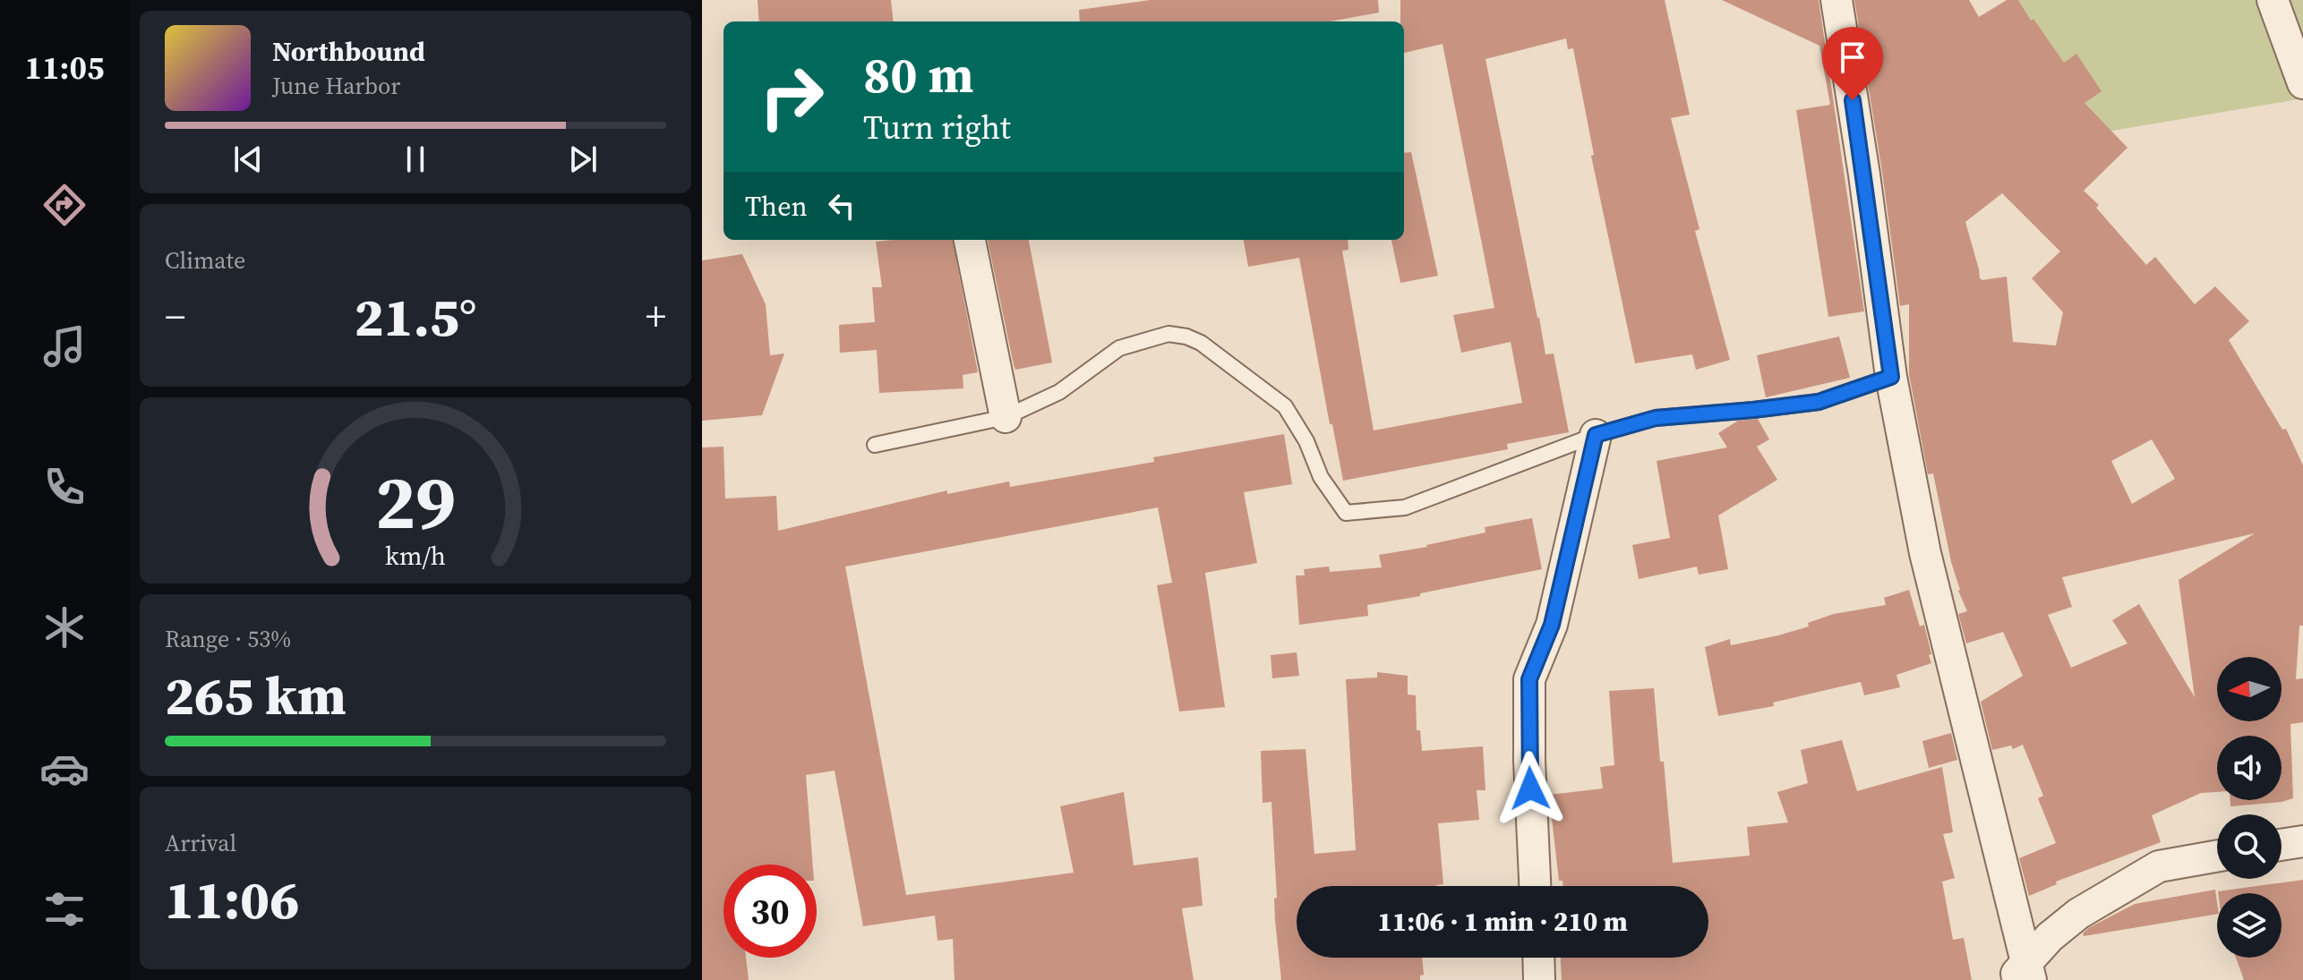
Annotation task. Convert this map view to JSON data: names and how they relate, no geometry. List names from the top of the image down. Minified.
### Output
{"north":"left","page":{"tabs":"11:05","turn":["80 m","Turn right"],"song":["Northbound","June Harbor"],"then":"Then","tile":["Climate",["Range · 53%","265 km"],["Arrival","11:06"]],"heat":["−","21.5°","+"],"limit":"30","trip":"11:06 · 1 min · 210 m","gauge":["29","km/h"]}}
